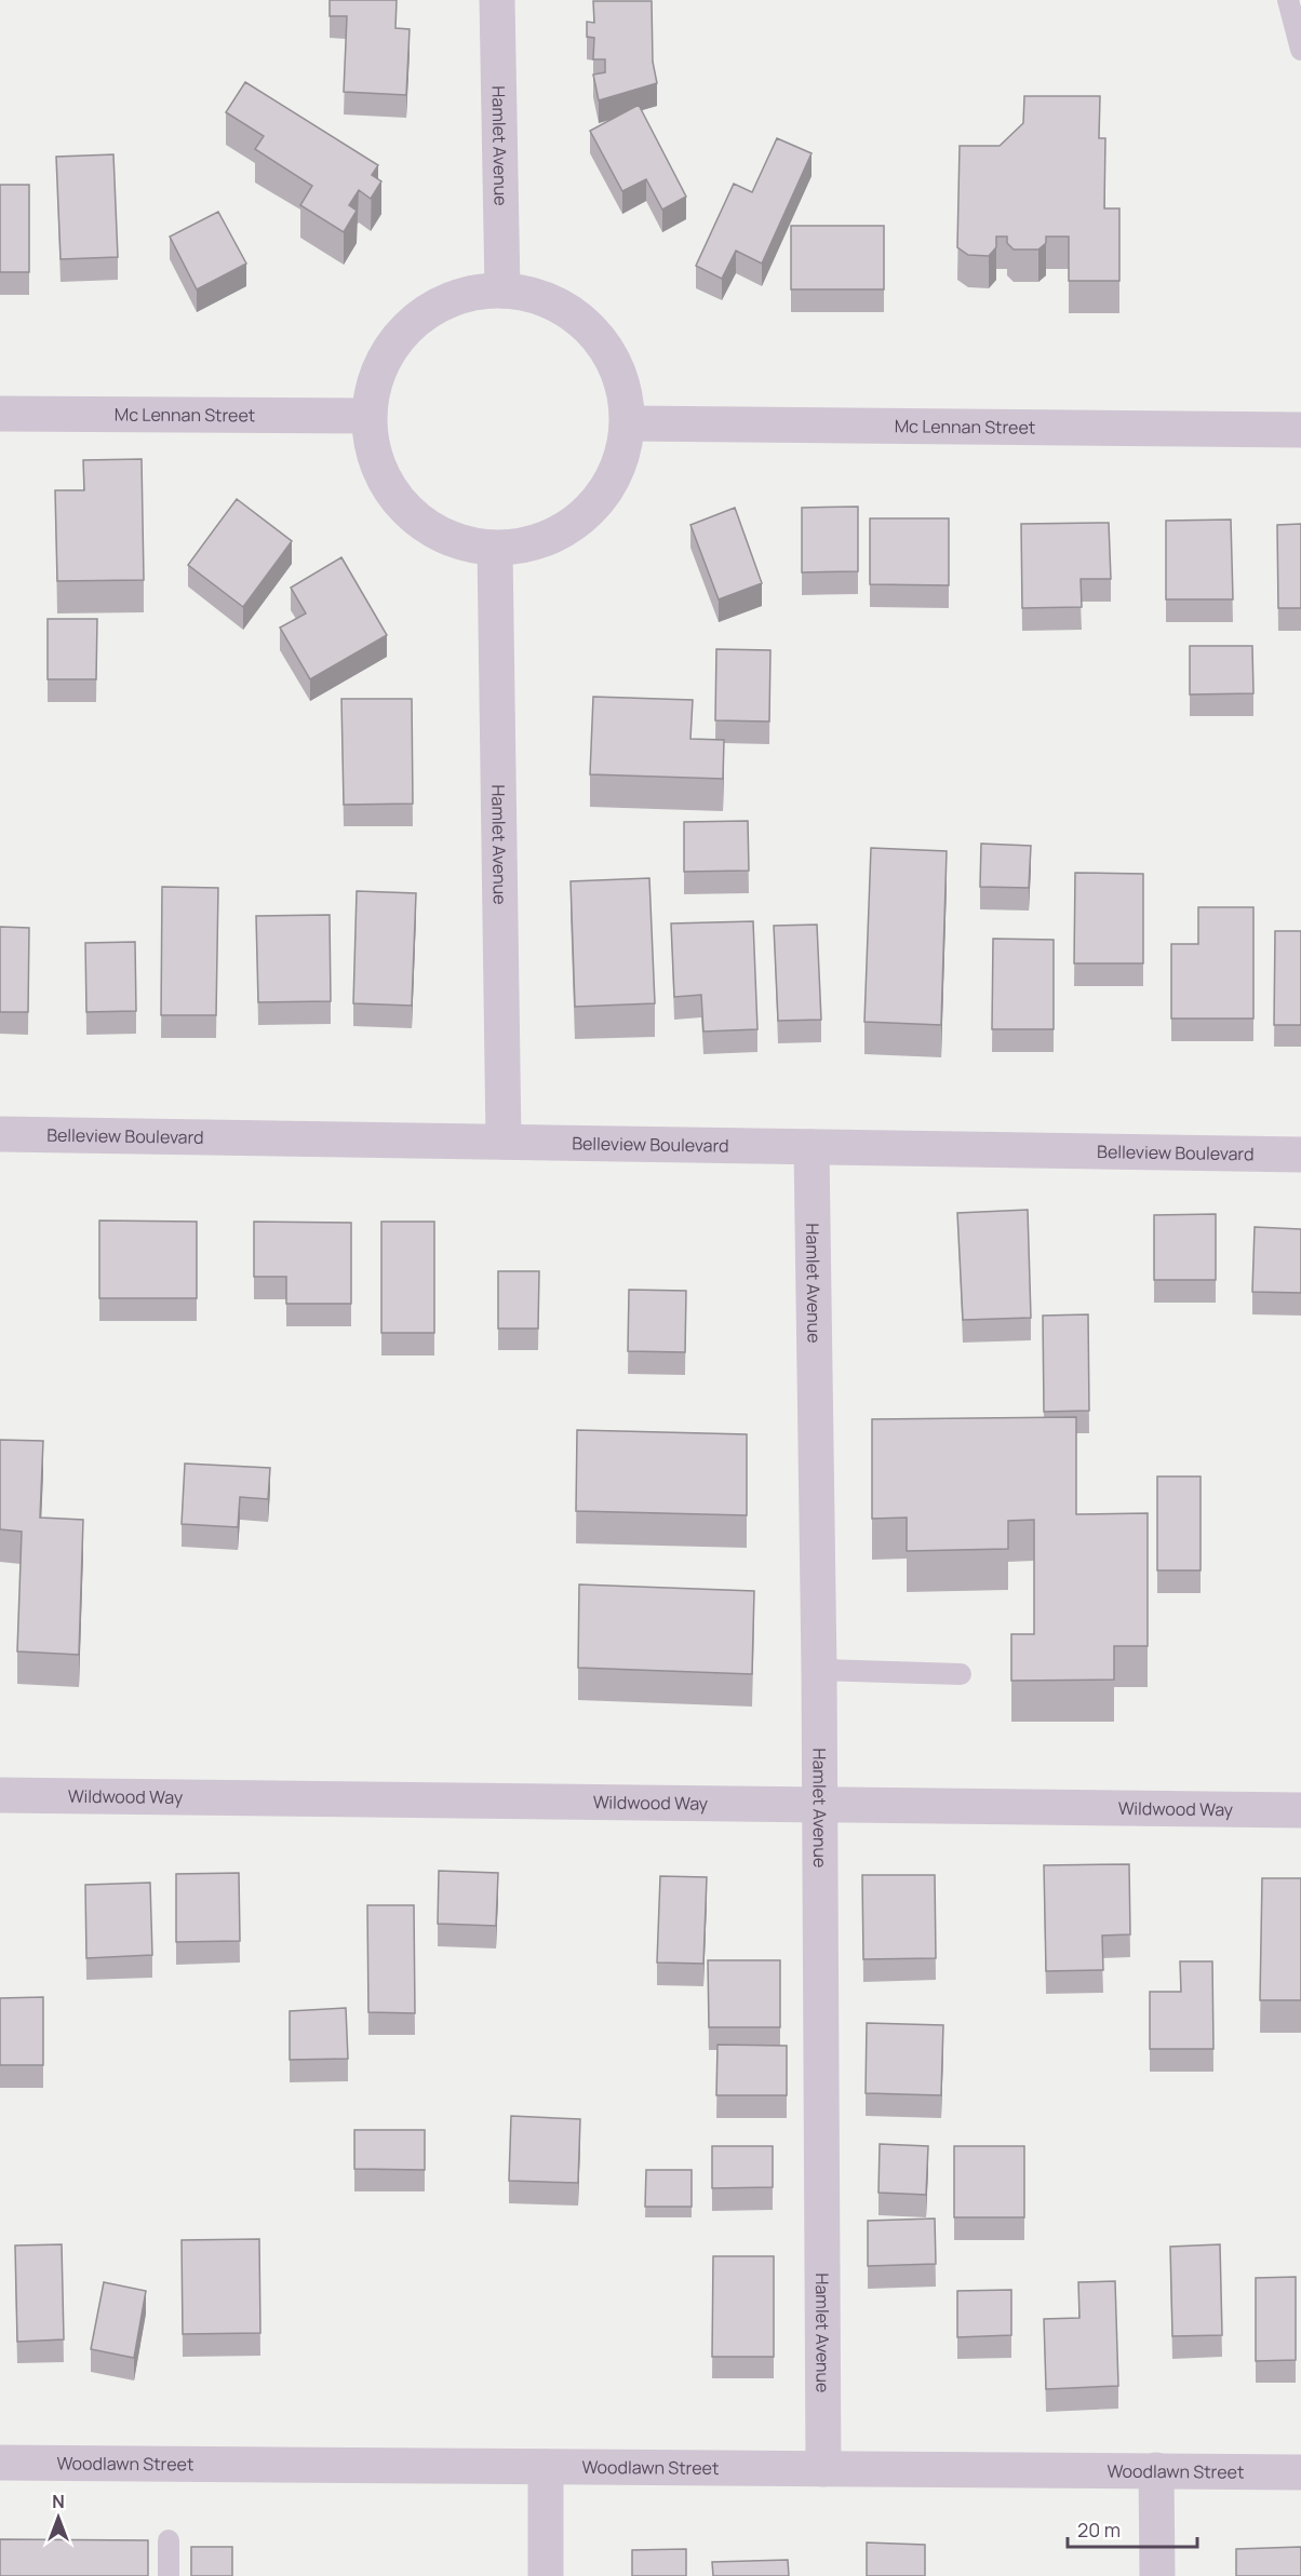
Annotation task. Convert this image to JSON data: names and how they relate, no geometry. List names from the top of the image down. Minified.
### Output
{"streets":{"street":["Hamlet Avenue","Mc Lennan Street","Belleview Boulevard","Wildwood Way","Woodlawn Street"]},"crossings":[["Hamlet Avenue","Belleview Boulevard"],["Hamlet Avenue","Wildwood Way"],["Hamlet Avenue","Woodlawn Street"]],"scale_bar":"20 m","north":"top"}
